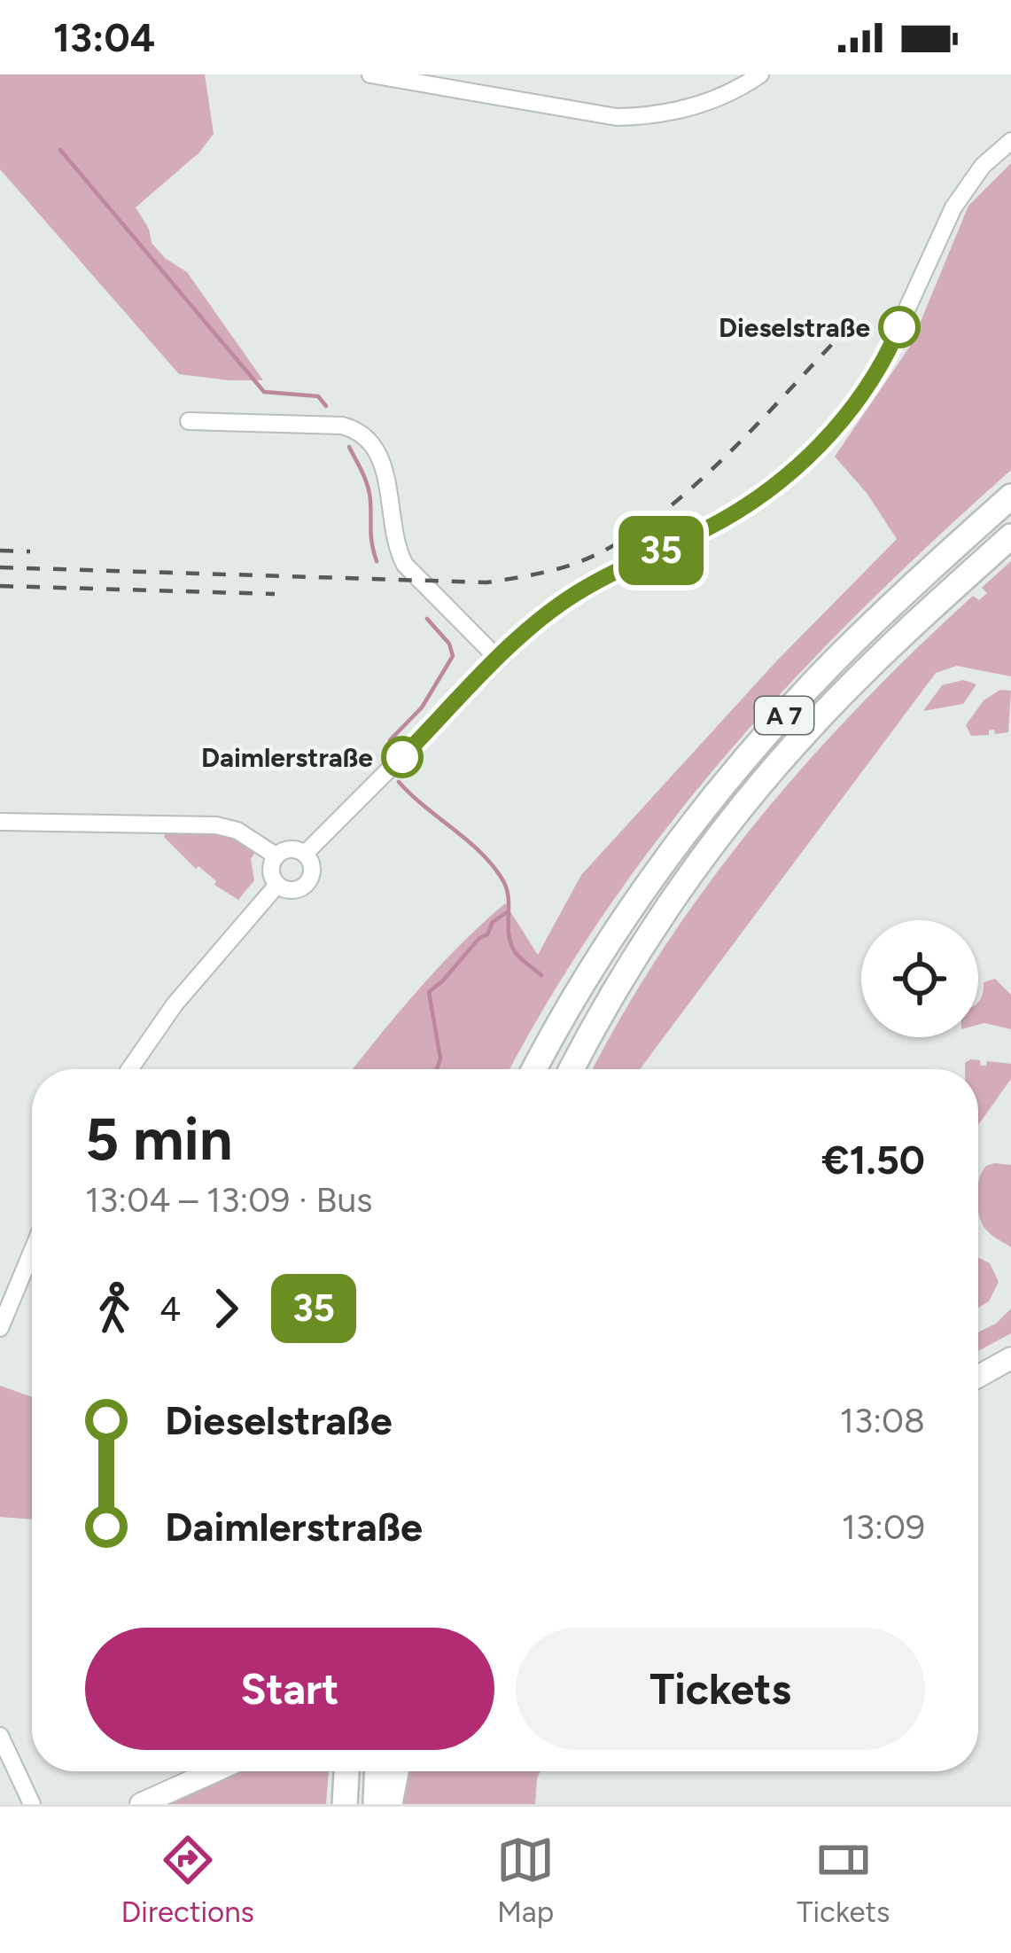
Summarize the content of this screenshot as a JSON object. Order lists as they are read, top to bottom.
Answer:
{
  "streets": {
    "highway": ["A 7"]
  },
  "places": ["Dieselstraße", "Daimlerstraße"],
  "lines": ["bus line 35"],
  "page": {
    "status": "13:04",
    "on_map": "35",
    "heading": ["5 min", "13:04 – 13:09 · Bus", "€1.50"],
    "legs": ["4", "35"],
    "list": [
      {
        "name": "Dieselstraße",
        "value": "13:08"
      },
      {
        "name": "Daimlerstraße",
        "value": "13:09"
      }
    ],
    "buttons": ["Start", "Tickets"],
    "tabs": ["Directions", "Map", "Tickets"]
  }
}
